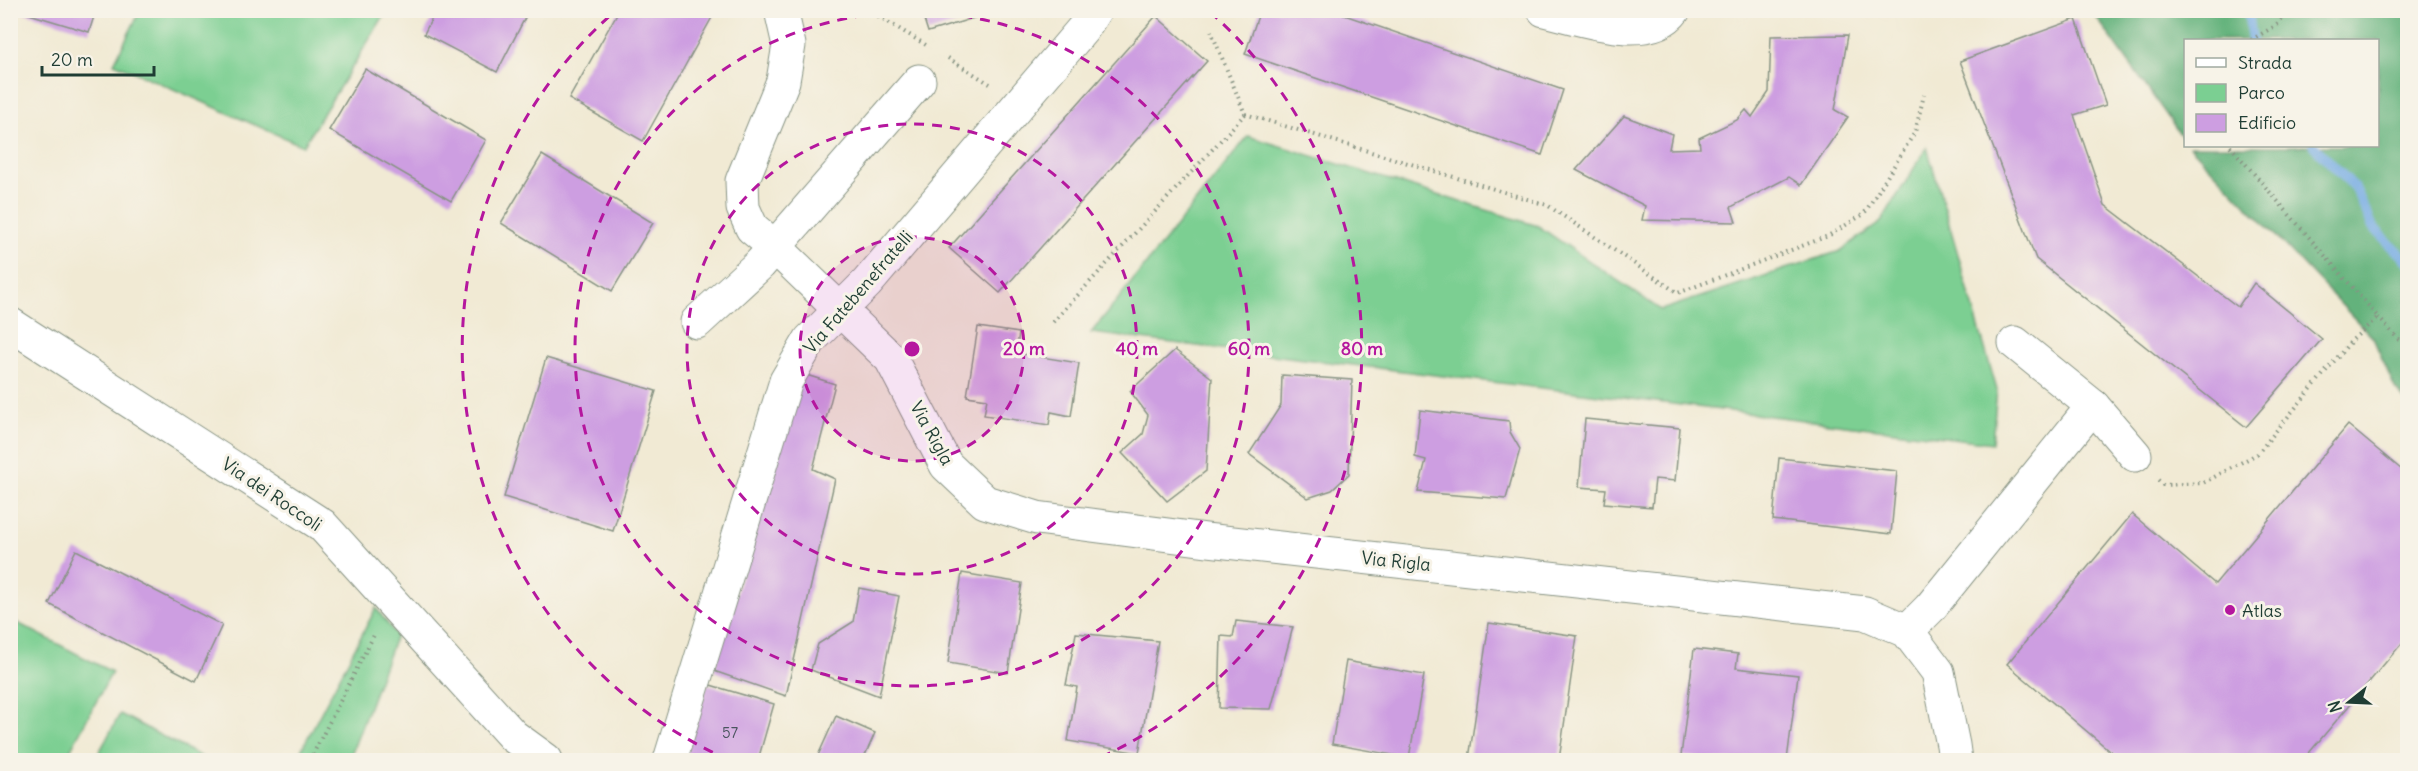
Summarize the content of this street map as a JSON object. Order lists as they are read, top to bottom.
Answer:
{
  "streets": {
    "street": ["Via Fatebenefratelli", "Via Rigla", "Via dei Roccoli"]
  },
  "crossings": [
    ["Via Fatebenefratelli", "Via Rigla"]
  ],
  "places": ["Atlas"],
  "house_numbers": ["57"],
  "legend": ["Strada", "Parco", "Edificio"],
  "scale_bar": "20 m",
  "north": "left",
  "rings": [
    "20 m",
    "40 m",
    "60 m",
    "80 m"
  ]
}
